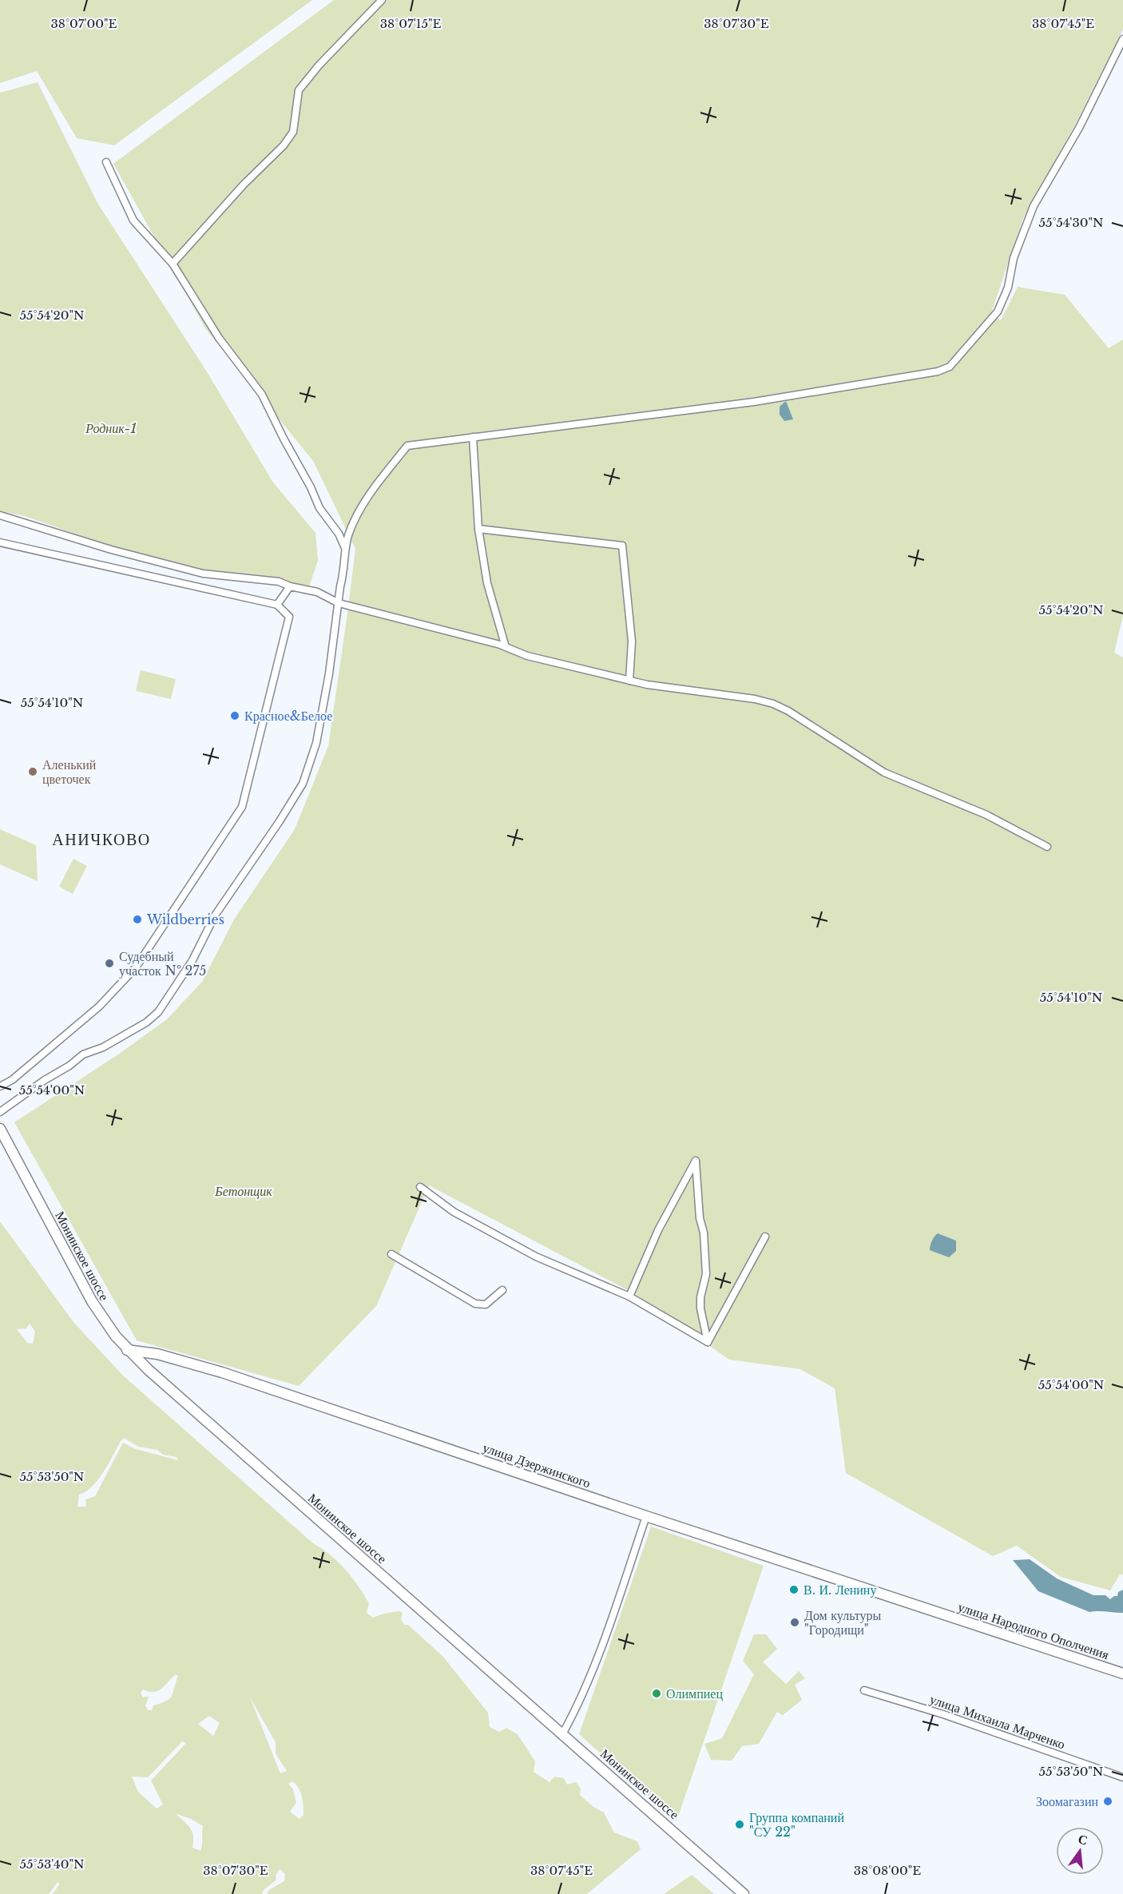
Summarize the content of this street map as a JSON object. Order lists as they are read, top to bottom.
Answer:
{
  "streets": {
    "street": [
      "Монинское шоссе",
      "улица Дзержинского",
      "улица Народного Ополчения",
      "улица Михаила Марченко"
    ]
  },
  "crossings": [
    ["Монинское шоссе", "улица Дзержинского"],
    ["улица Дзержинского", "улица Народного Ополчения"]
  ],
  "districts": ["АНИЧКОВО"],
  "parks": ["Родник-1", "Бетонщик"],
  "places": [
    "Красное&Белое",
    "Аленький цветочек",
    "Wildberries",
    "Судебный участок № 275",
    "В. И. Ленину",
    "Дом культуры \"Городищи\"",
    "Олимпиец",
    "Зоомагазин",
    "Группа компаний \"СУ 22\""
  ],
  "north": "top",
  "coordinates": [
    "38°07'00\"E",
    "38°07'15\"E",
    "38°07'30\"E",
    "38°07'45\"E",
    "55°54'30\"N",
    "55°54'20\"N",
    "55°54'10\"N",
    "55°54'00\"N",
    "55°53'50\"N",
    "55°53'40\"N",
    "38°08'00\"E"
  ]
}
